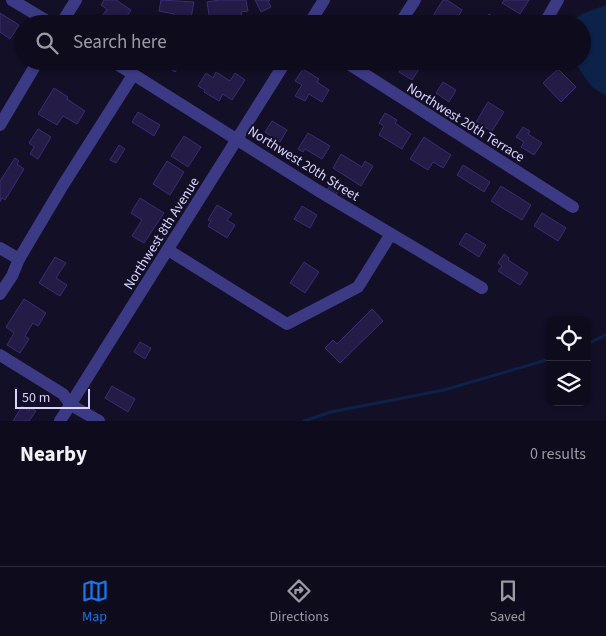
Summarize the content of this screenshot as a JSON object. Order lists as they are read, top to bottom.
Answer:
{
  "streets": {
    "street": ["Northwest 20th Terrace", "Northwest 20th Street", "Northwest 8th Avenue"]
  },
  "crossings": [
    ["Northwest 20th Street", "Northwest 8th Avenue"]
  ],
  "scale_bar": "50 m",
  "page": {
    "search": "Search here",
    "scale": "50 m",
    "heading": ["Nearby", "0 results"],
    "nav": ["Map", "Directions", "Saved"]
  }
}
